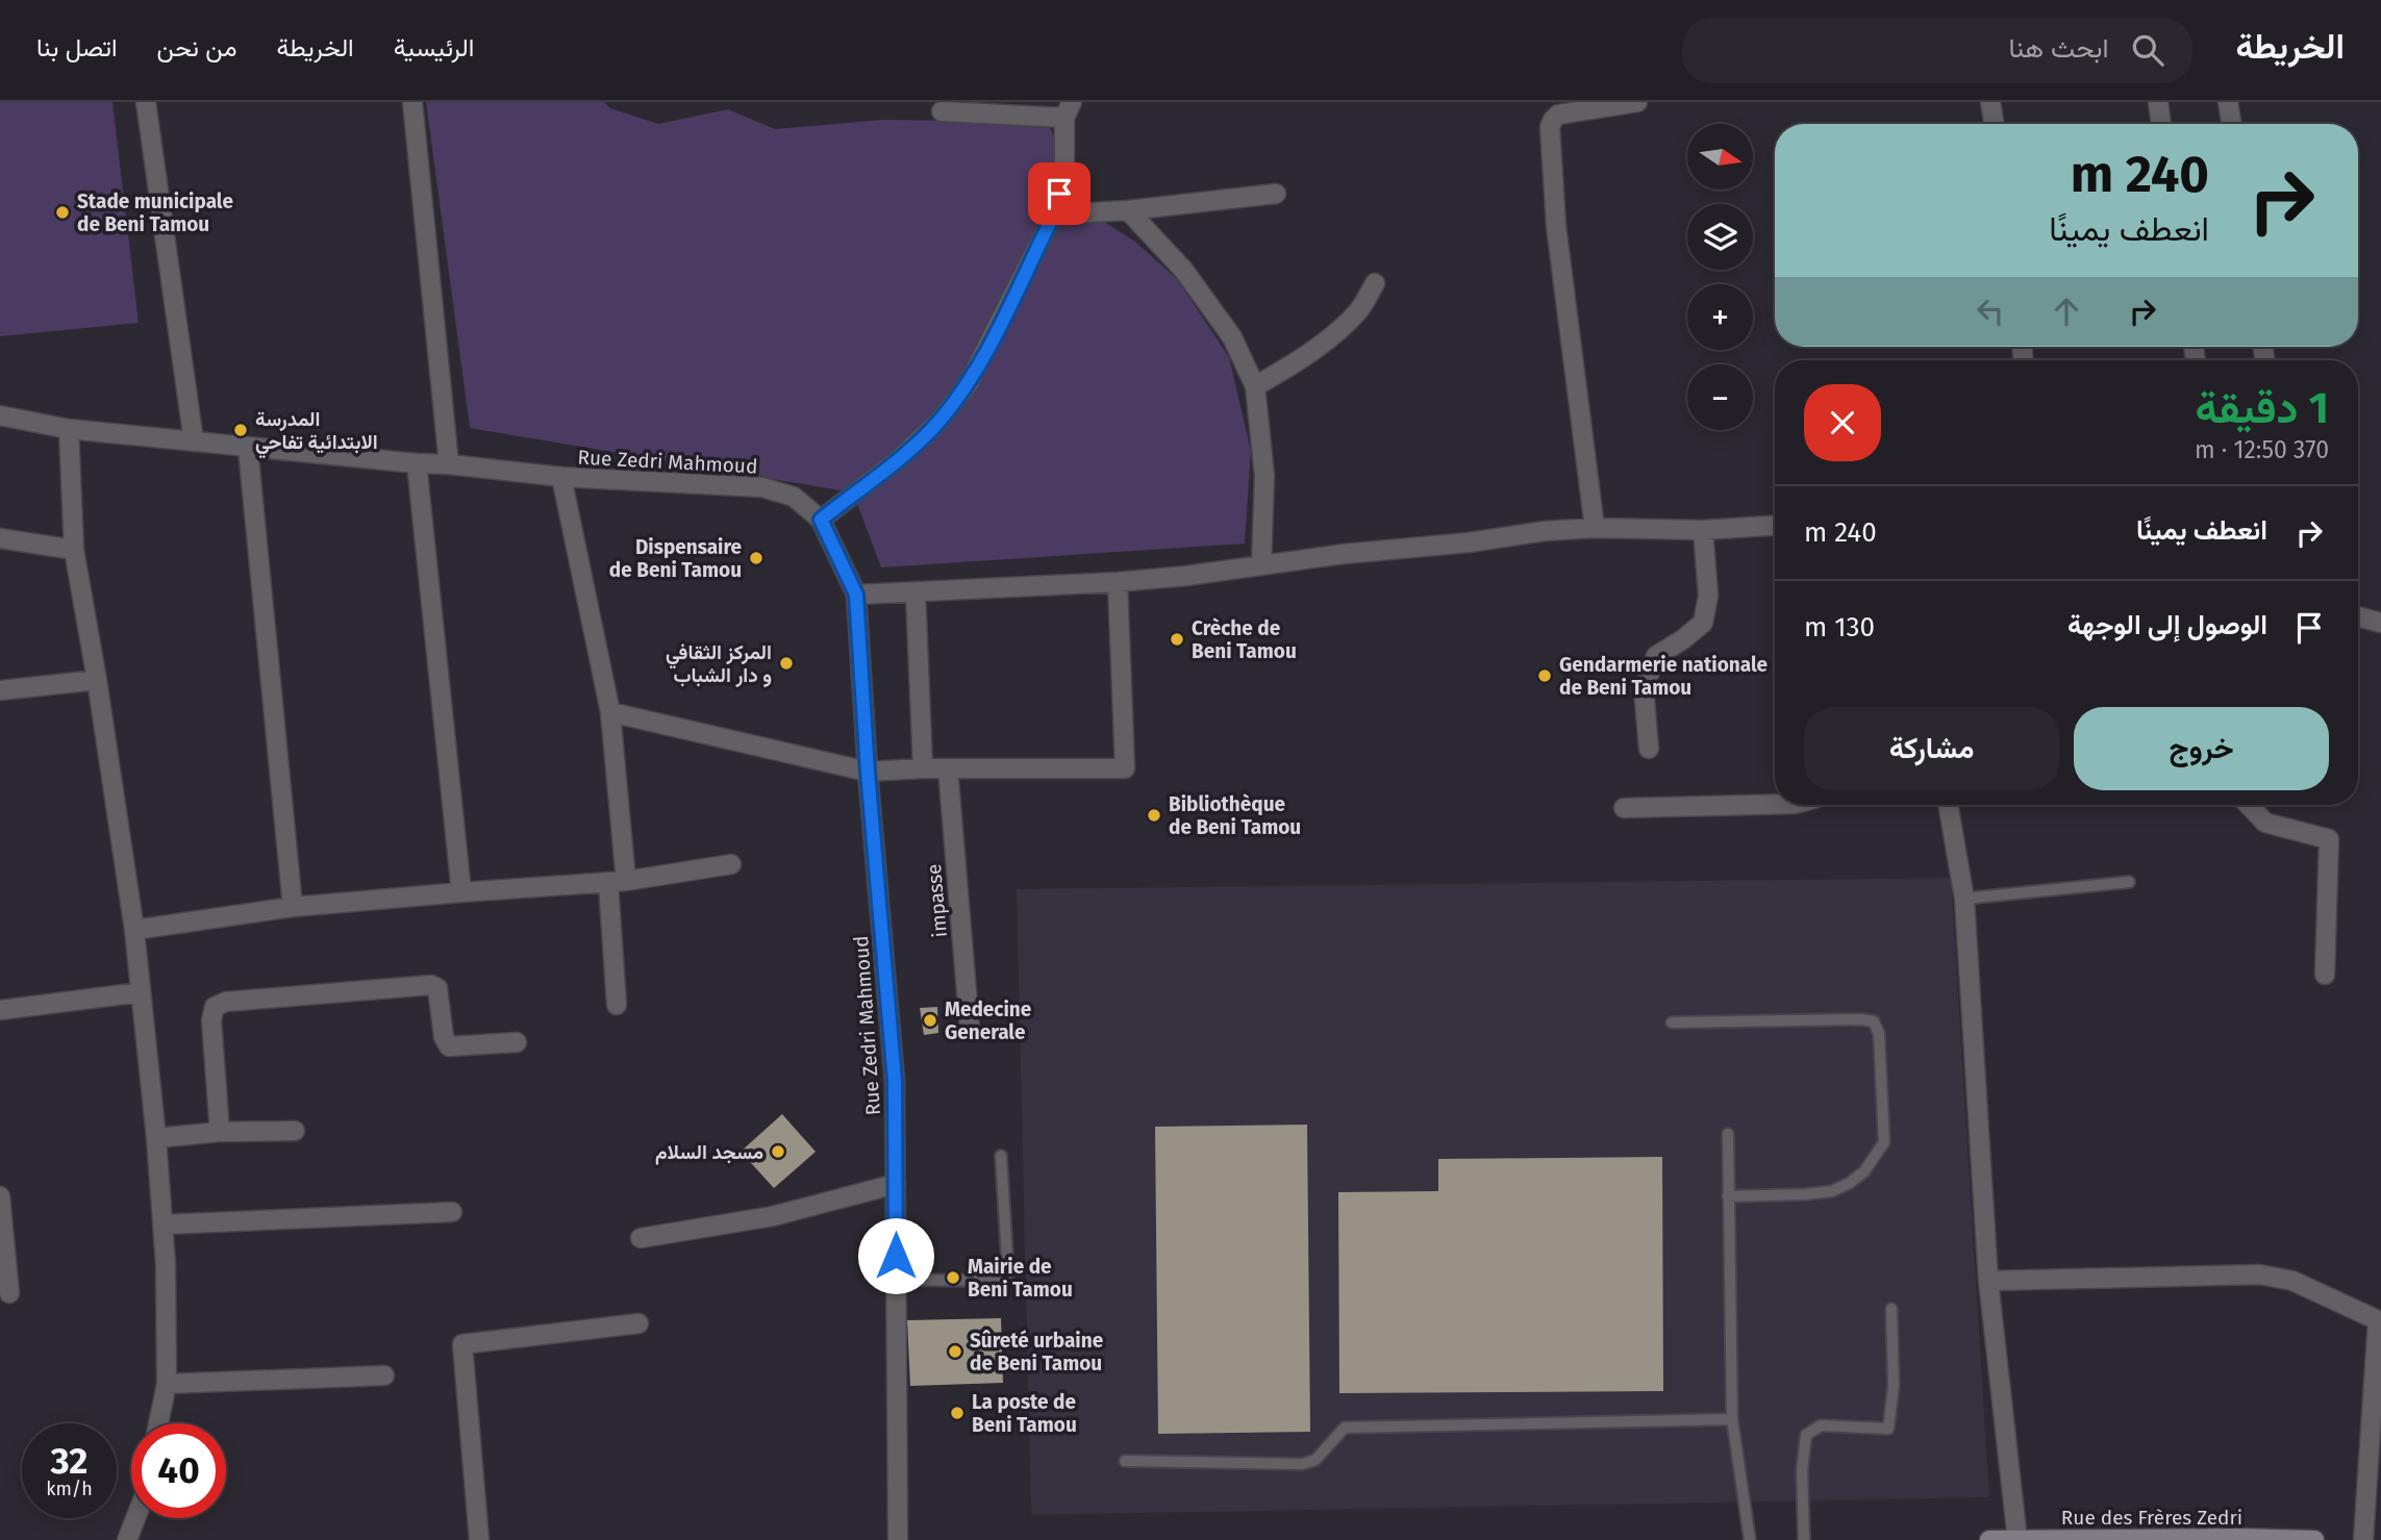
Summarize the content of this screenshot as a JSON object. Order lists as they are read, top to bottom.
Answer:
{
  "streets": {
    "main road": ["Rue des Frères Zedri"],
    "street": ["Rue Zedri Mahmoud", "impasse"]
  },
  "places": [
    "Stade municipale de Beni Tamou",
    "المدرسة الابتدائية تفاحي",
    "Dispensaire de Beni Tamou",
    "Crèche de Beni Tamou",
    "المركز الثقافي و دار الشباب",
    "Gendarmerie nationale de Beni Tamou",
    "Bibliothèque de Beni Tamou",
    "Medecine Generale",
    "مسجد السلام",
    "Mairie de Beni Tamou",
    "Sûreté urbaine de Beni Tamou",
    "La poste de Beni Tamou"
  ],
  "north": "right",
  "page": {
    "header": "الخريطة",
    "search": "ابحث هنا",
    "nav": [
      "الرئيسية",
      "الخريطة",
      "من نحن",
      "اتصل بنا"
    ],
    "map_buttons": ["+", "−"],
    "turn": ["240 m", "انعطف يمينًا"],
    "heading": ["1 دقيقة", "370 m · 12:50"],
    "list": [
      {
        "name": "انعطف يمينًا",
        "value": "240 m"
      },
      {
        "name": "الوصول إلى الوجهة",
        "value": "130 m"
      }
    ],
    "buttons": ["خروج", "مشاركة"],
    "speed": "32 km/h",
    "limit": "40"
  }
}
